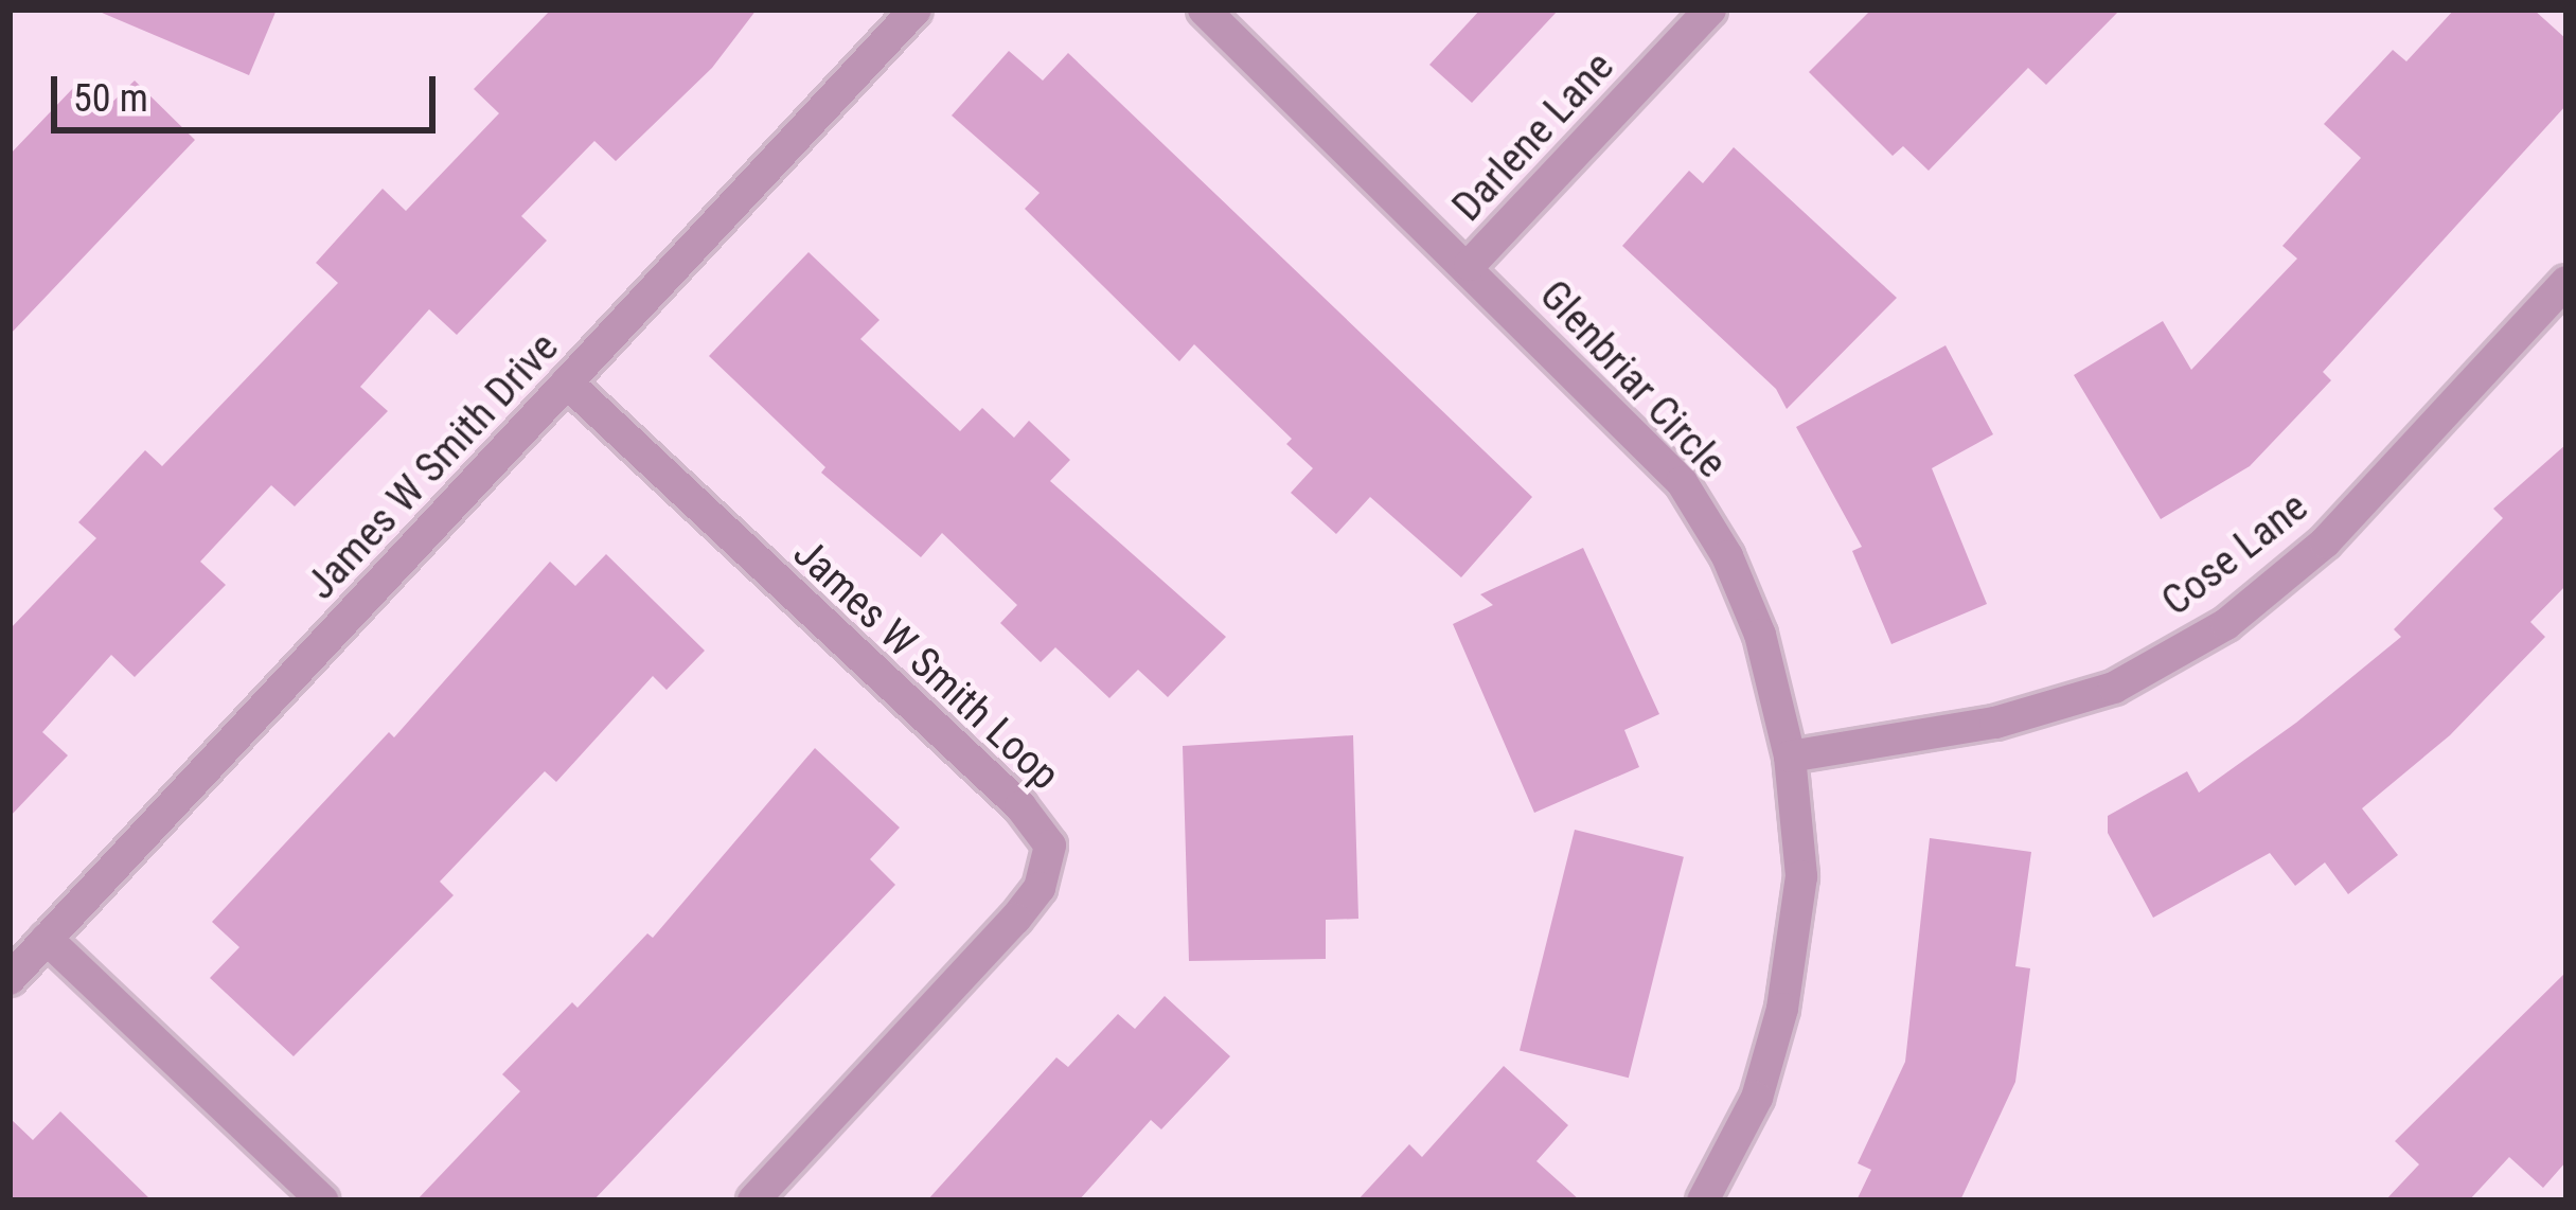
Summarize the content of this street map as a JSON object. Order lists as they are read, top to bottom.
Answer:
{
  "streets": {
    "street": [
      "Darlene Lane",
      "Glenbriar Circle",
      "James W Smith Drive",
      "Cose Lane",
      "James W Smith Loop"
    ]
  },
  "crossings": [
    ["Darlene Lane", "Glenbriar Circle"],
    ["Glenbriar Circle", "Cose Lane"],
    ["James W Smith Drive", "James W Smith Loop"]
  ],
  "scale_bar": "50 m"
}
